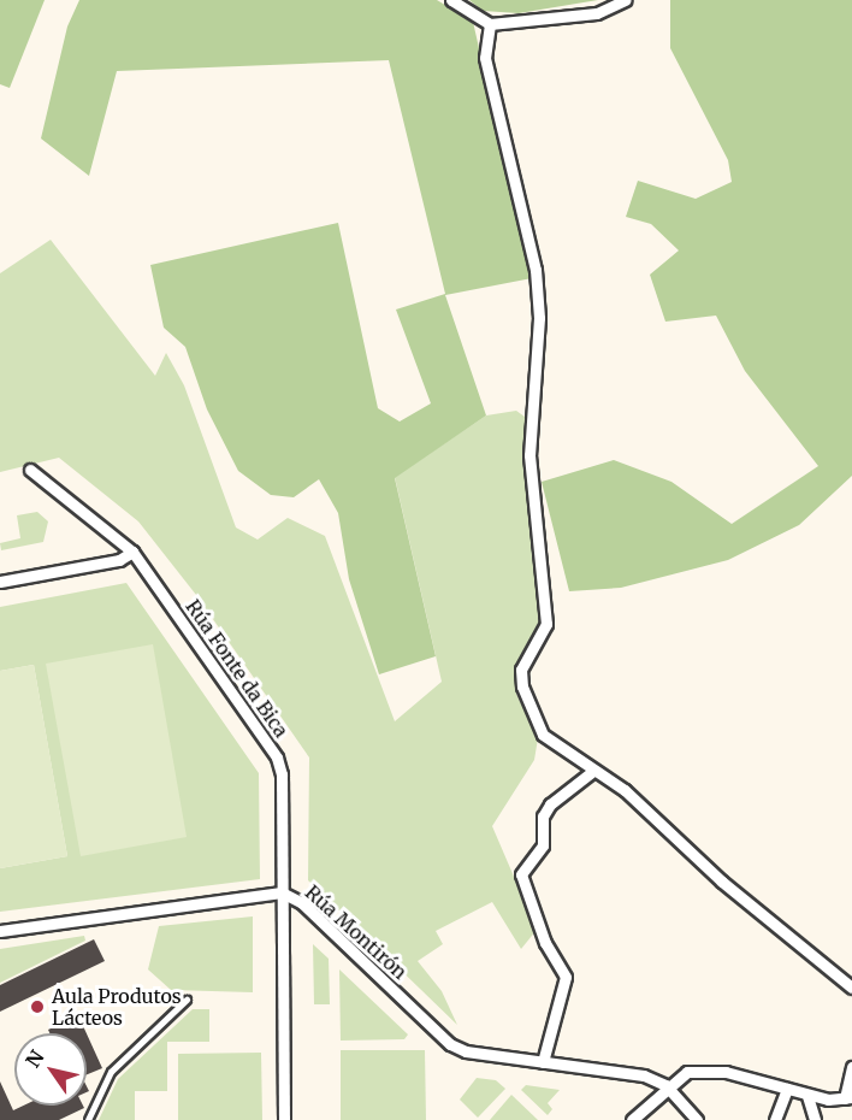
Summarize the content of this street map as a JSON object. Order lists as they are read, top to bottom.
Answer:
{
  "streets": {
    "street": ["Rúa Fonte da Bica", "Rúa Montirón"]
  },
  "crossings": [
    ["Rúa Fonte da Bica", "Rúa Montirón"]
  ],
  "places": ["Aula Produtos Lácteos"],
  "north": "top left"
}
